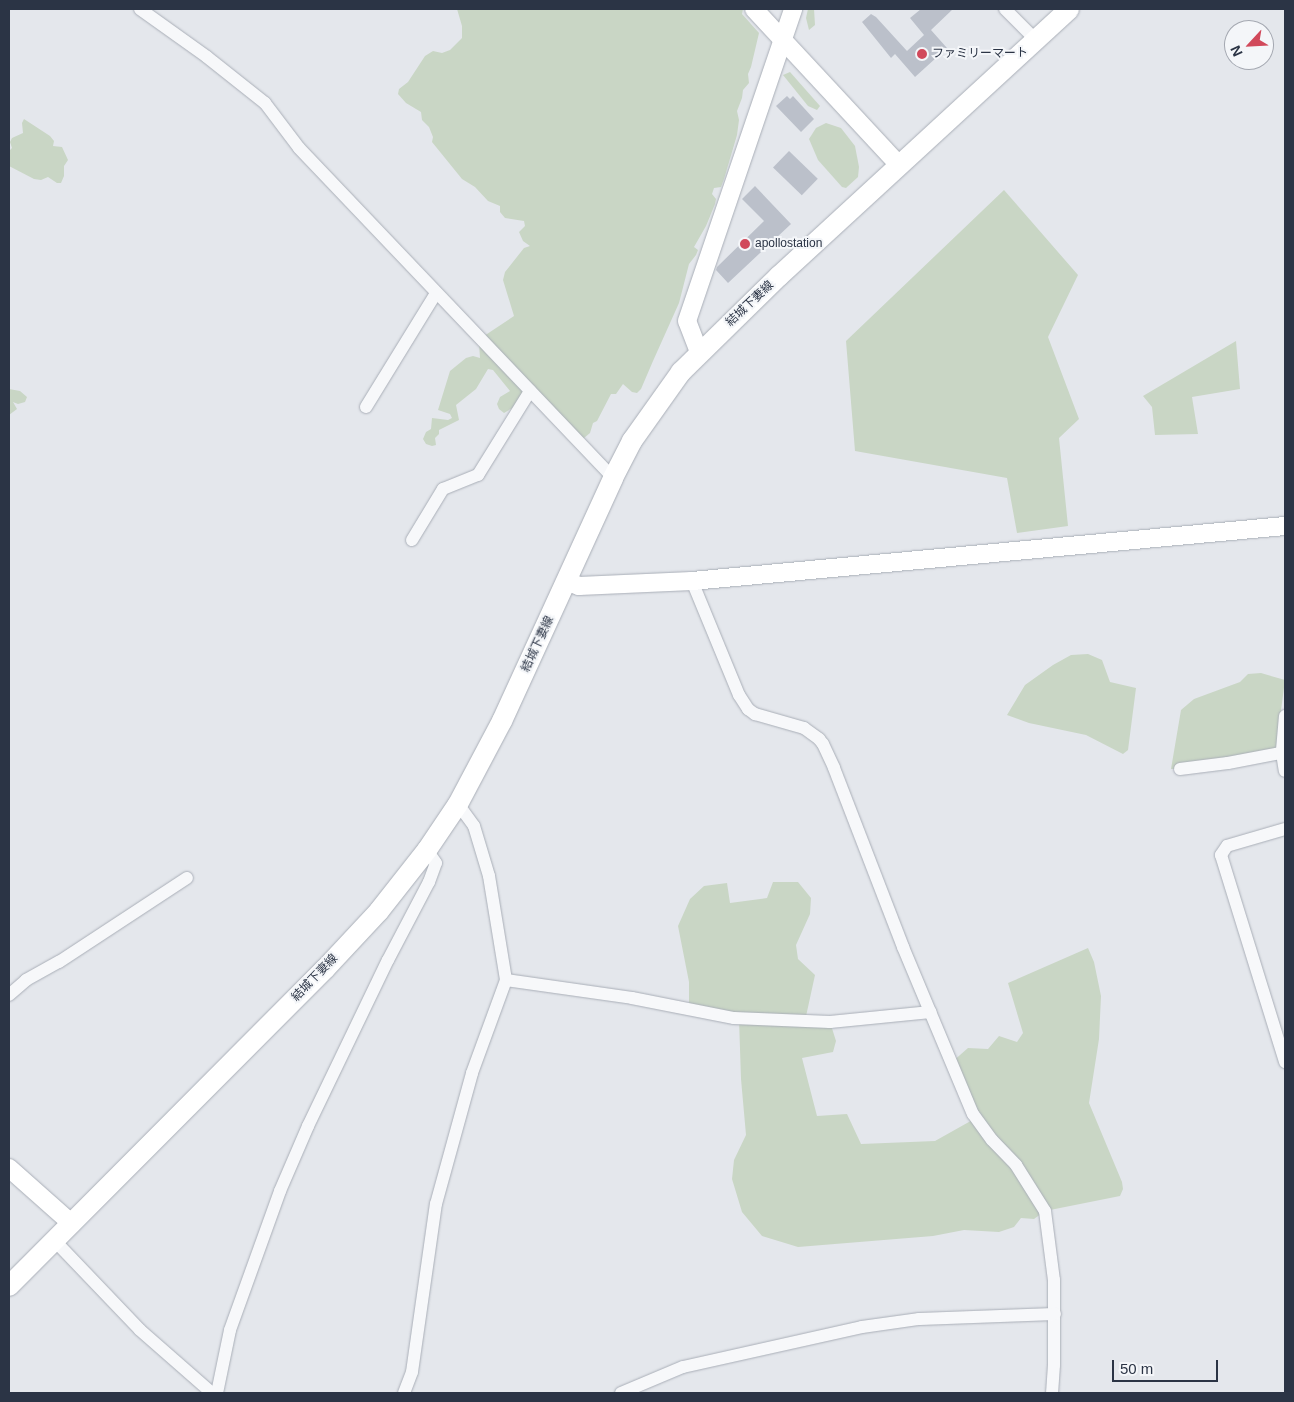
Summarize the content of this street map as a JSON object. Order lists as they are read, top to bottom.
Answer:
{
  "streets": {
    "main road": ["結城下妻線"]
  },
  "places": ["ファミリーマート", "apollostation"],
  "scale_bar": "50 m",
  "north": "bottom left"
}
